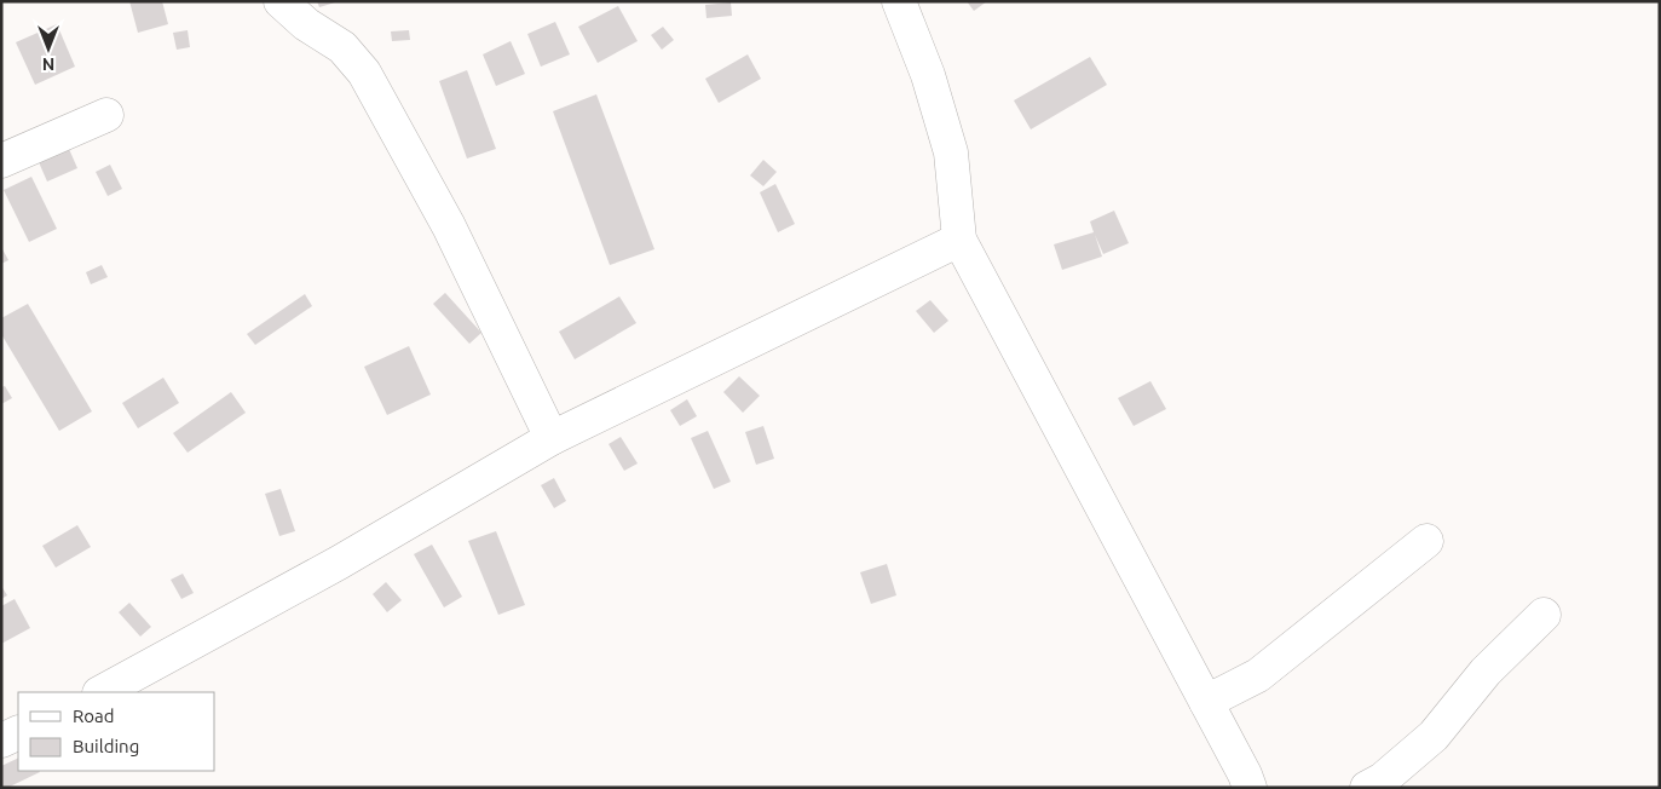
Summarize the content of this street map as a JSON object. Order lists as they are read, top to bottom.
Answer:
{
  "legend": ["Road", "Building"],
  "north": "bottom"
}
